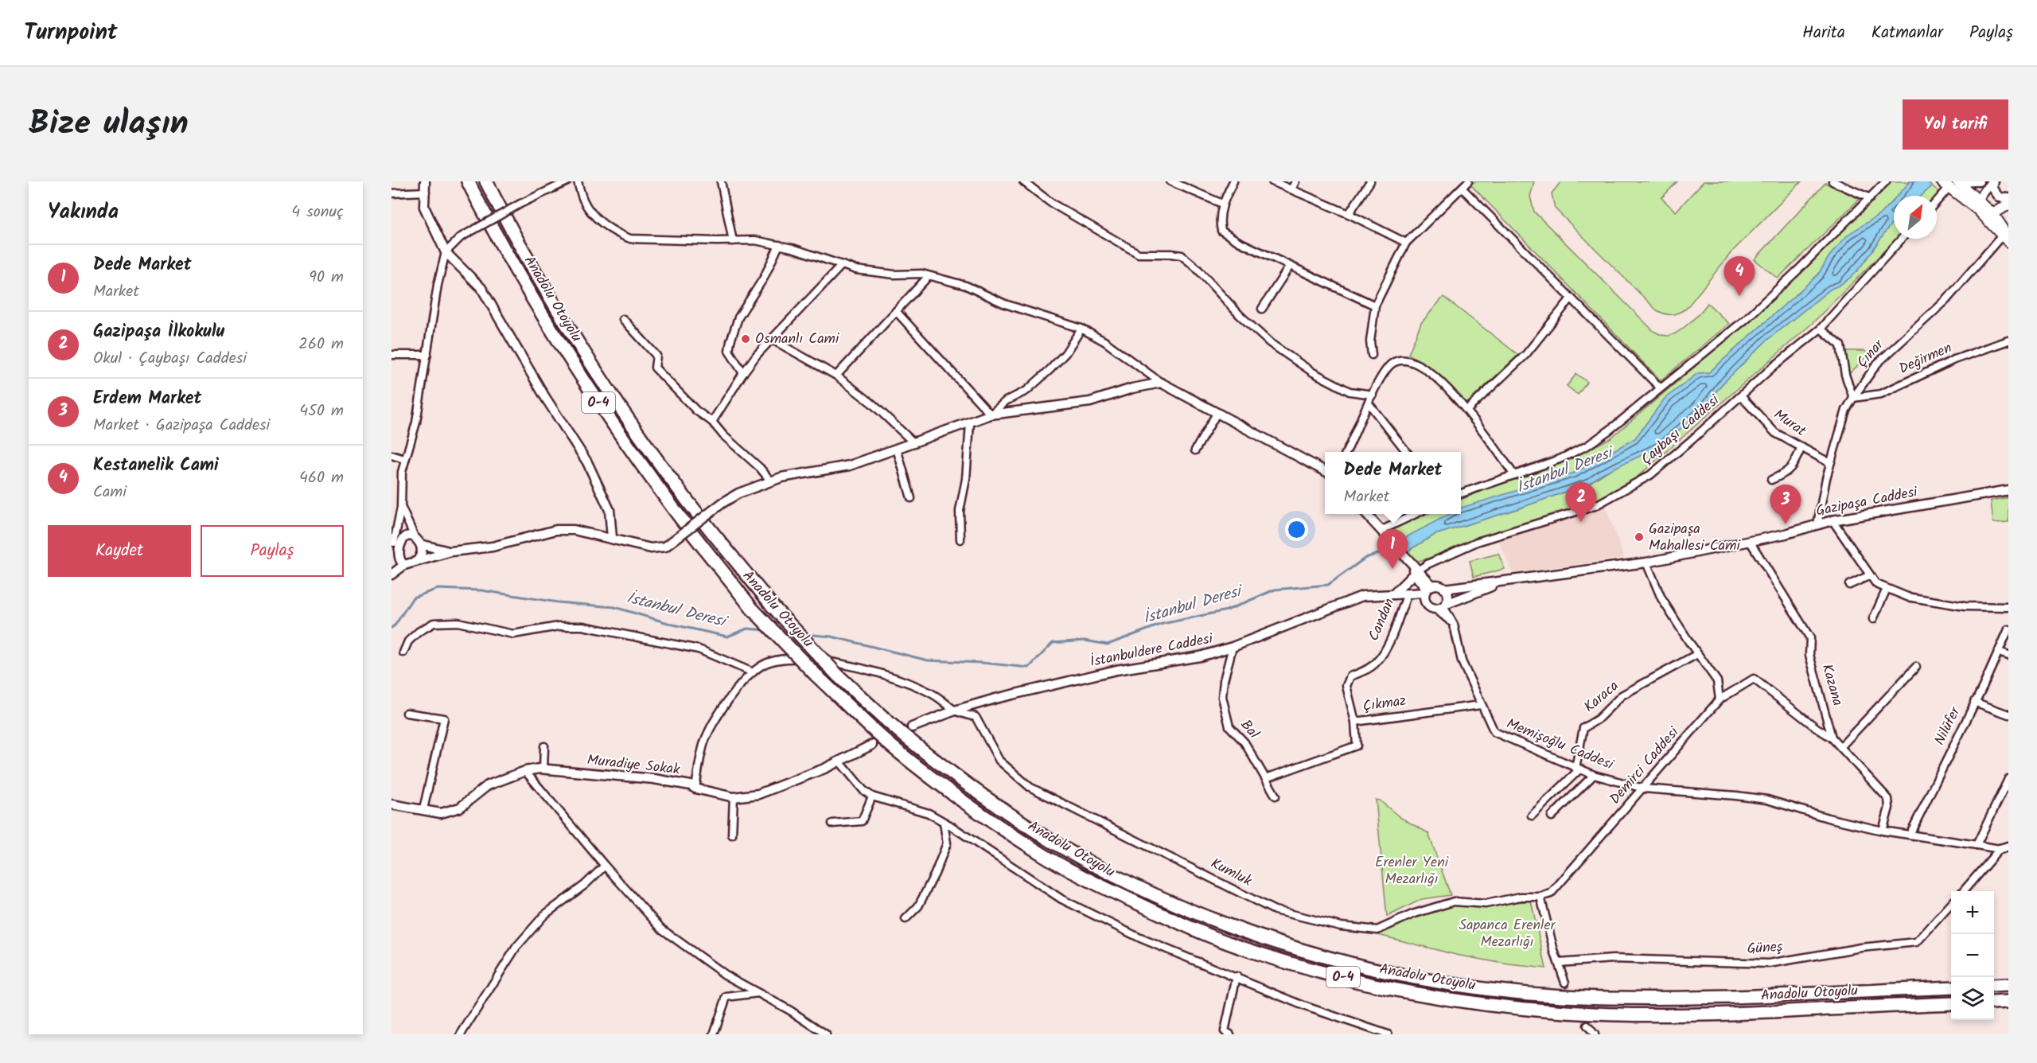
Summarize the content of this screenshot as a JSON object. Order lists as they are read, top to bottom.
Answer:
{
  "streets": {
    "highway": ["Anadolu Otoyolu", "O-4"],
    "street": [
      "Çınar",
      "Değirmen",
      "Murat",
      "Çaybaşı Caddesi",
      "Gazipaşa Caddesi",
      "Candan",
      "İstanbuldere Caddesi",
      "Kazana",
      "Karaca",
      "Çıkmaz",
      "Nilüfer",
      "Bal",
      "Memişoğlu Caddesi",
      "Muradiye Sokak",
      "Demirci Caddesi",
      "Kumluk",
      "Güneş"
    ]
  },
  "crossings": [
    ["Çınar", "Değirmen"],
    ["Çınar", "Murat"],
    ["Çınar", "Gazipaşa Caddesi"],
    ["Murat", "Çaybaşı Caddesi"],
    ["Gazipaşa Caddesi", "İstanbuldere Caddesi"],
    ["Gazipaşa Caddesi", "Kazana"],
    ["Gazipaşa Caddesi", "Memişoğlu Caddesi"],
    ["Candan", "İstanbuldere Caddesi"],
    ["Candan", "Çıkmaz"],
    ["İstanbuldere Caddesi", "Bal"],
    ["İstanbuldere Caddesi", "Memişoğlu Caddesi"],
    ["İstanbuldere Caddesi", "Kumluk"],
    ["Kazana", "Memişoğlu Caddesi"],
    ["Kazana", "Demirci Caddesi"],
    ["Karaca", "Memişoğlu Caddesi"],
    ["Çıkmaz", "Bal"],
    ["Çıkmaz", "Memişoğlu Caddesi"],
    ["Nilüfer", "Memişoğlu Caddesi"],
    ["Memişoğlu Caddesi", "Demirci Caddesi"],
    ["Muradiye Sokak", "Kumluk"],
    ["Demirci Caddesi", "Kumluk"]
  ],
  "water": ["İstanbul Deresi"],
  "parks": ["Erenler Yeni Mezarlığı", "Sapanca Erenler Mezarlığı"],
  "places": ["Osmanlı Cami", "Gazipaşa Mahallesi Cami"],
  "north": "top right",
  "page": {
    "header": "Turnpoint",
    "nav": ["Harita", "Katmanlar", "Paylaş"],
    "title": "Bize ulaşın",
    "buttons": [
      "Yol tarifi",
      ["Kaydet", "Paylaş"]
    ],
    "heading": ["Yakında", "4 sonuç"],
    "list": [
      {
        "mark": "1",
        "name": "Dede Market",
        "note": "Market",
        "value": "90 m"
      },
      {
        "mark": "2",
        "name": "Gazipaşa İlkokulu",
        "note": "Okul · Çaybaşı Caddesi",
        "value": "260 m"
      },
      {
        "mark": "3",
        "name": "Erdem Market",
        "note": "Market · Gazipaşa Caddesi",
        "value": "450 m"
      },
      {
        "mark": "4",
        "name": "Kestanelik Cami",
        "note": "Cami",
        "value": "460 m"
      }
    ],
    "pins": [
      "4",
      "2",
      "3",
      "1"
    ],
    "popup": ["Dede Market", "Market"],
    "map_buttons": ["+", "−"]
  }
}
